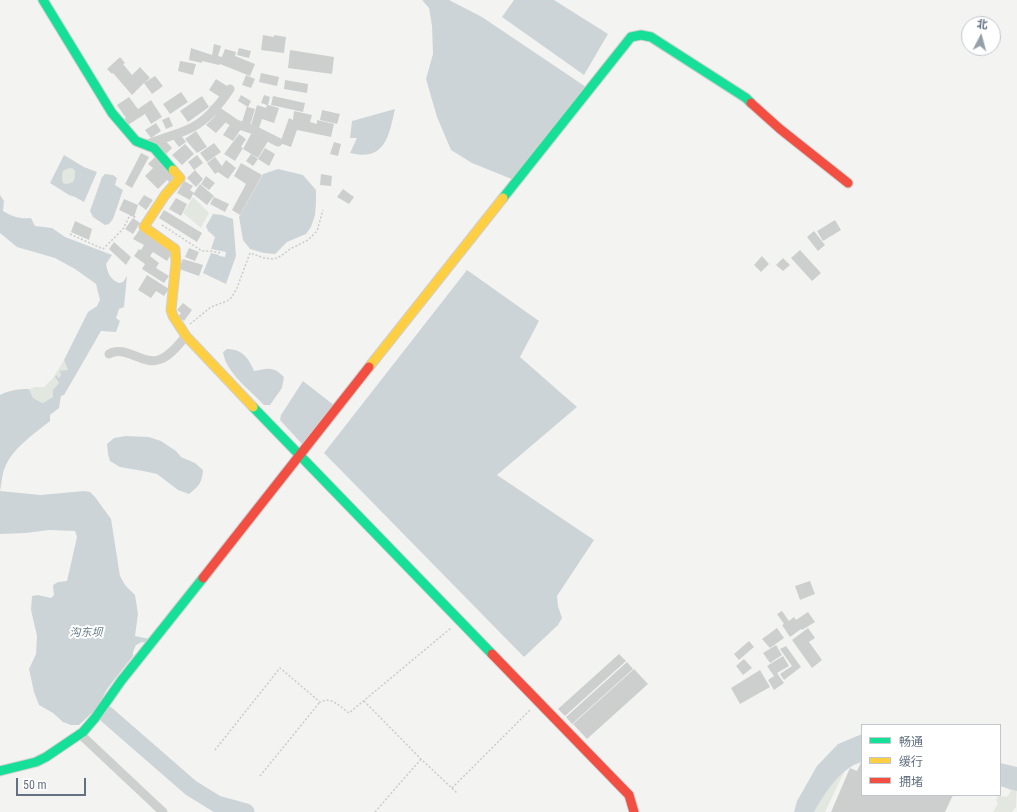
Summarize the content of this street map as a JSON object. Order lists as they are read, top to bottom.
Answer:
{
  "water": ["沟东坝"],
  "legend": ["畅通", "缓行", "拥堵"],
  "scale_bar": "50 m",
  "north": "top"
}
